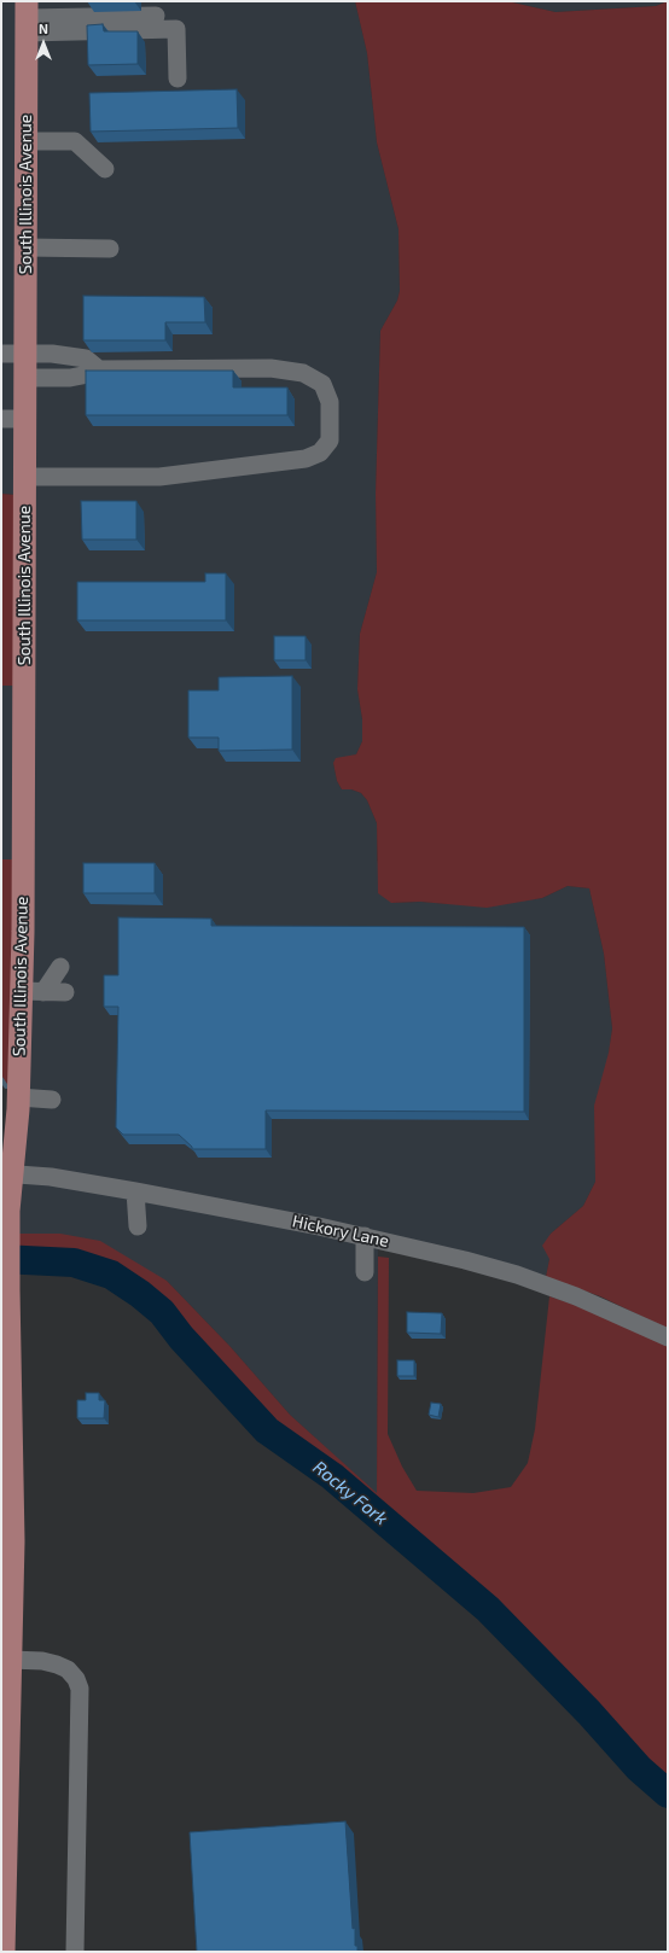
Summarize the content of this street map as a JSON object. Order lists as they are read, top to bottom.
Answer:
{
  "streets": {
    "main road": ["South Illinois Avenue"],
    "street": ["Hickory Lane"]
  },
  "crossings": [
    ["South Illinois Avenue", "Hickory Lane"]
  ],
  "water": ["Rocky Fork"],
  "north": "top"
}
